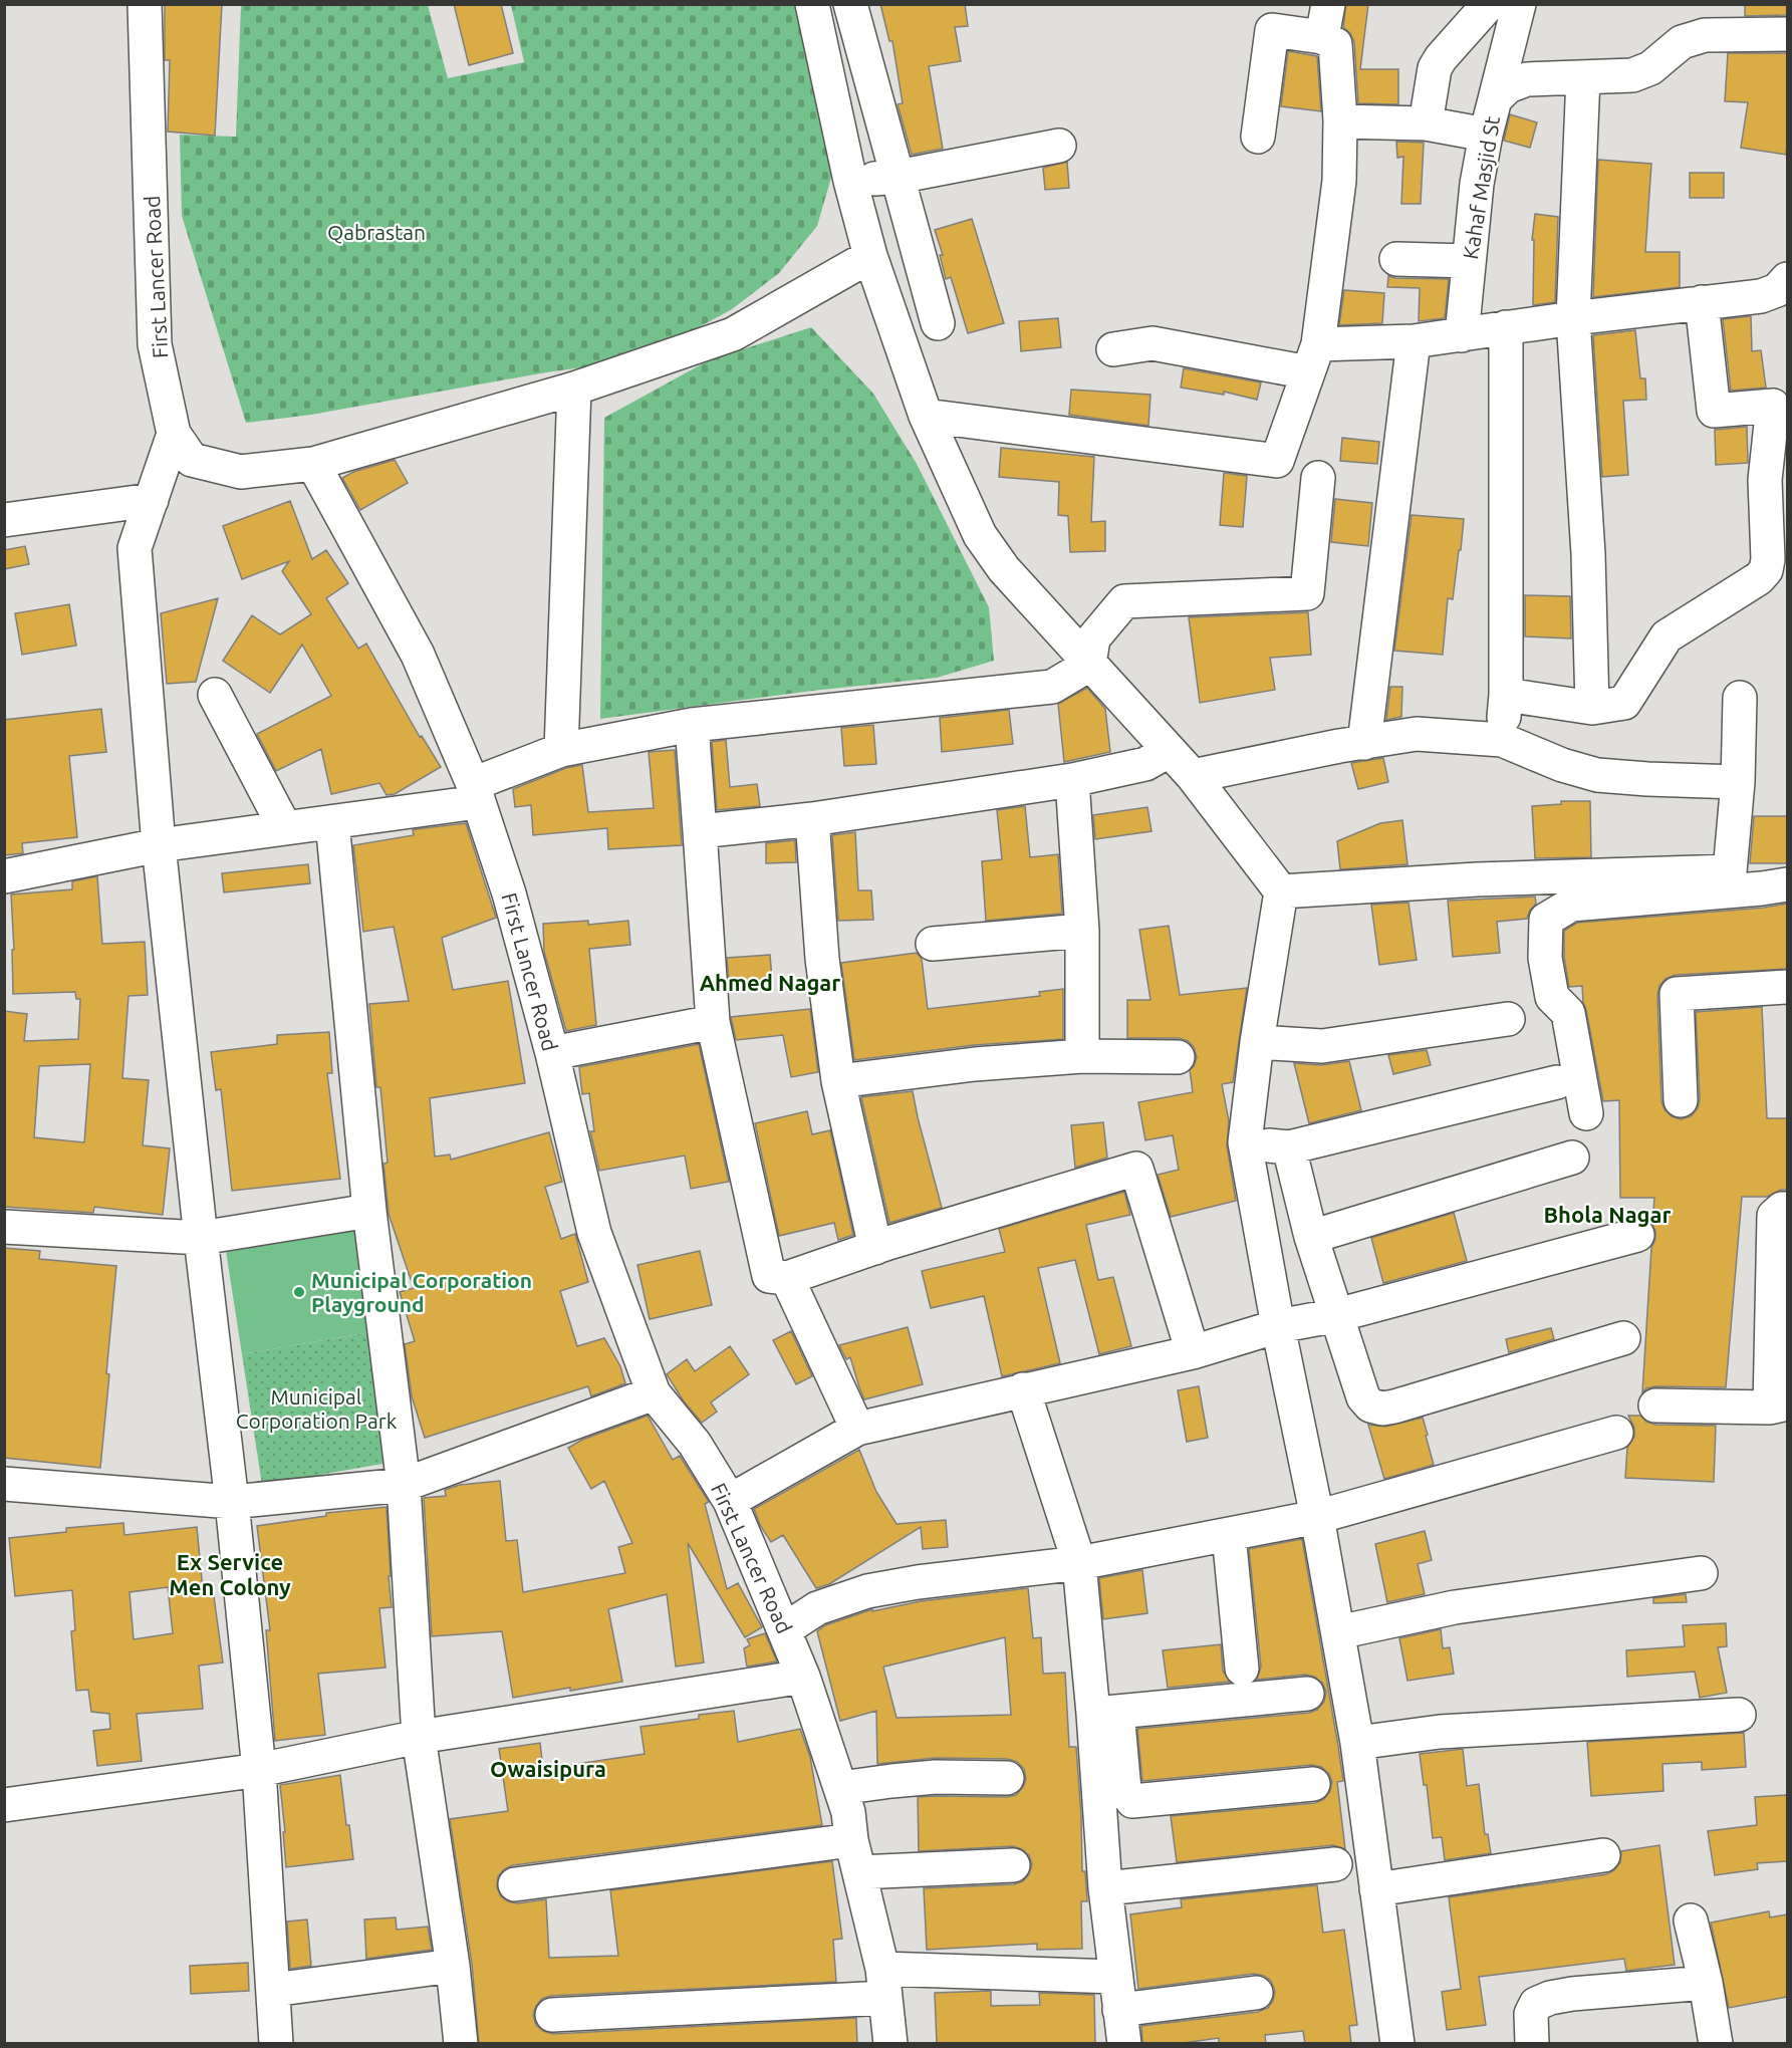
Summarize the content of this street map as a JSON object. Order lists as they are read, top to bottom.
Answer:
{
  "streets": {
    "street": ["Kahaf Masjid St", "First Lancer Road"]
  },
  "districts": [
    "Ahmed Nagar",
    "Bhola Nagar",
    "Ex Service Men Colony",
    "Owaisipura"
  ],
  "parks": ["Qabrastan", "Municipal Corporation Park"],
  "places": ["Municipal Corporation Playground"]
}
